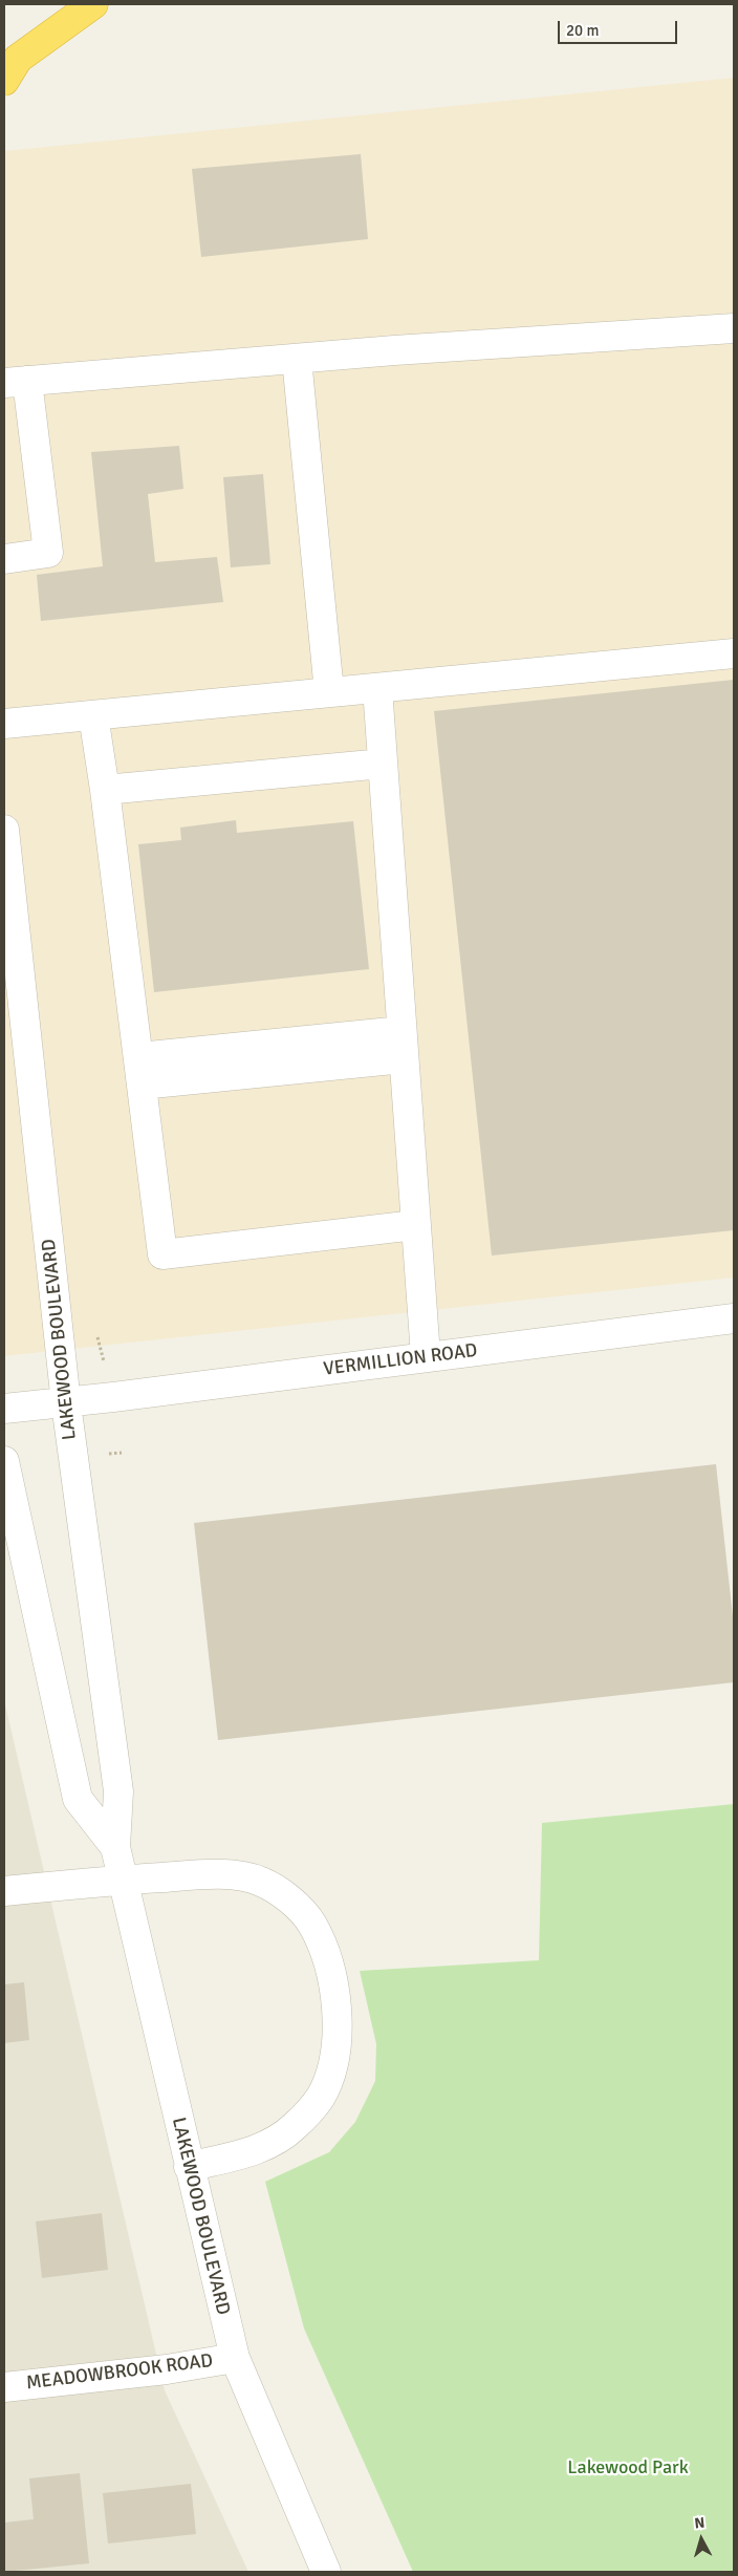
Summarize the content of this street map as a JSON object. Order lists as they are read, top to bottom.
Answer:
{
  "streets": {
    "street": ["LAKEWOOD BOULEVARD", "VERMILLION ROAD", "MEADOWBROOK ROAD"]
  },
  "crossings": [
    ["LAKEWOOD BOULEVARD", "VERMILLION ROAD"],
    ["LAKEWOOD BOULEVARD", "MEADOWBROOK ROAD"]
  ],
  "parks": ["Lakewood Park"],
  "scale_bar": "20 m",
  "north": "top"
}
